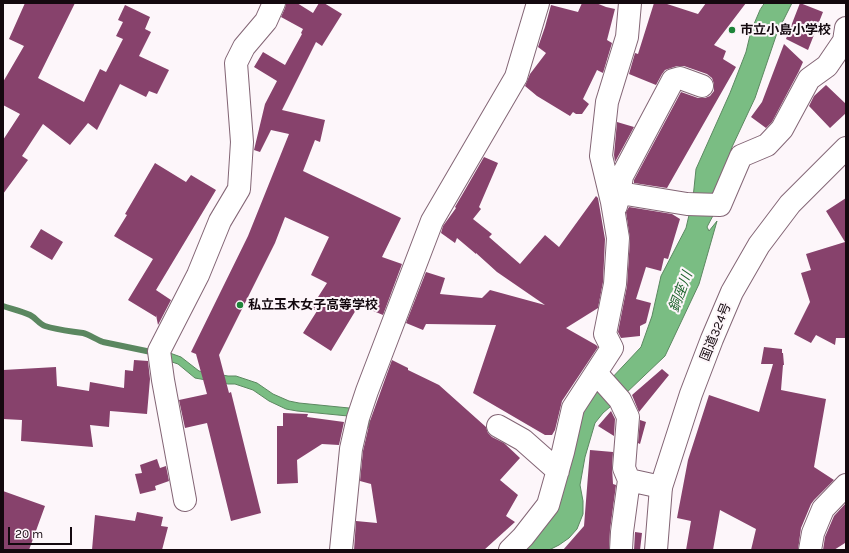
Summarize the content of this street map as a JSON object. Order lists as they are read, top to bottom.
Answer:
{
  "streets": {
    "main road": ["国道324号"]
  },
  "water": ["銅座川"],
  "places": ["市立小島小学校", "私立玉木女子高等学校"],
  "scale_bar": "20 m"
}
